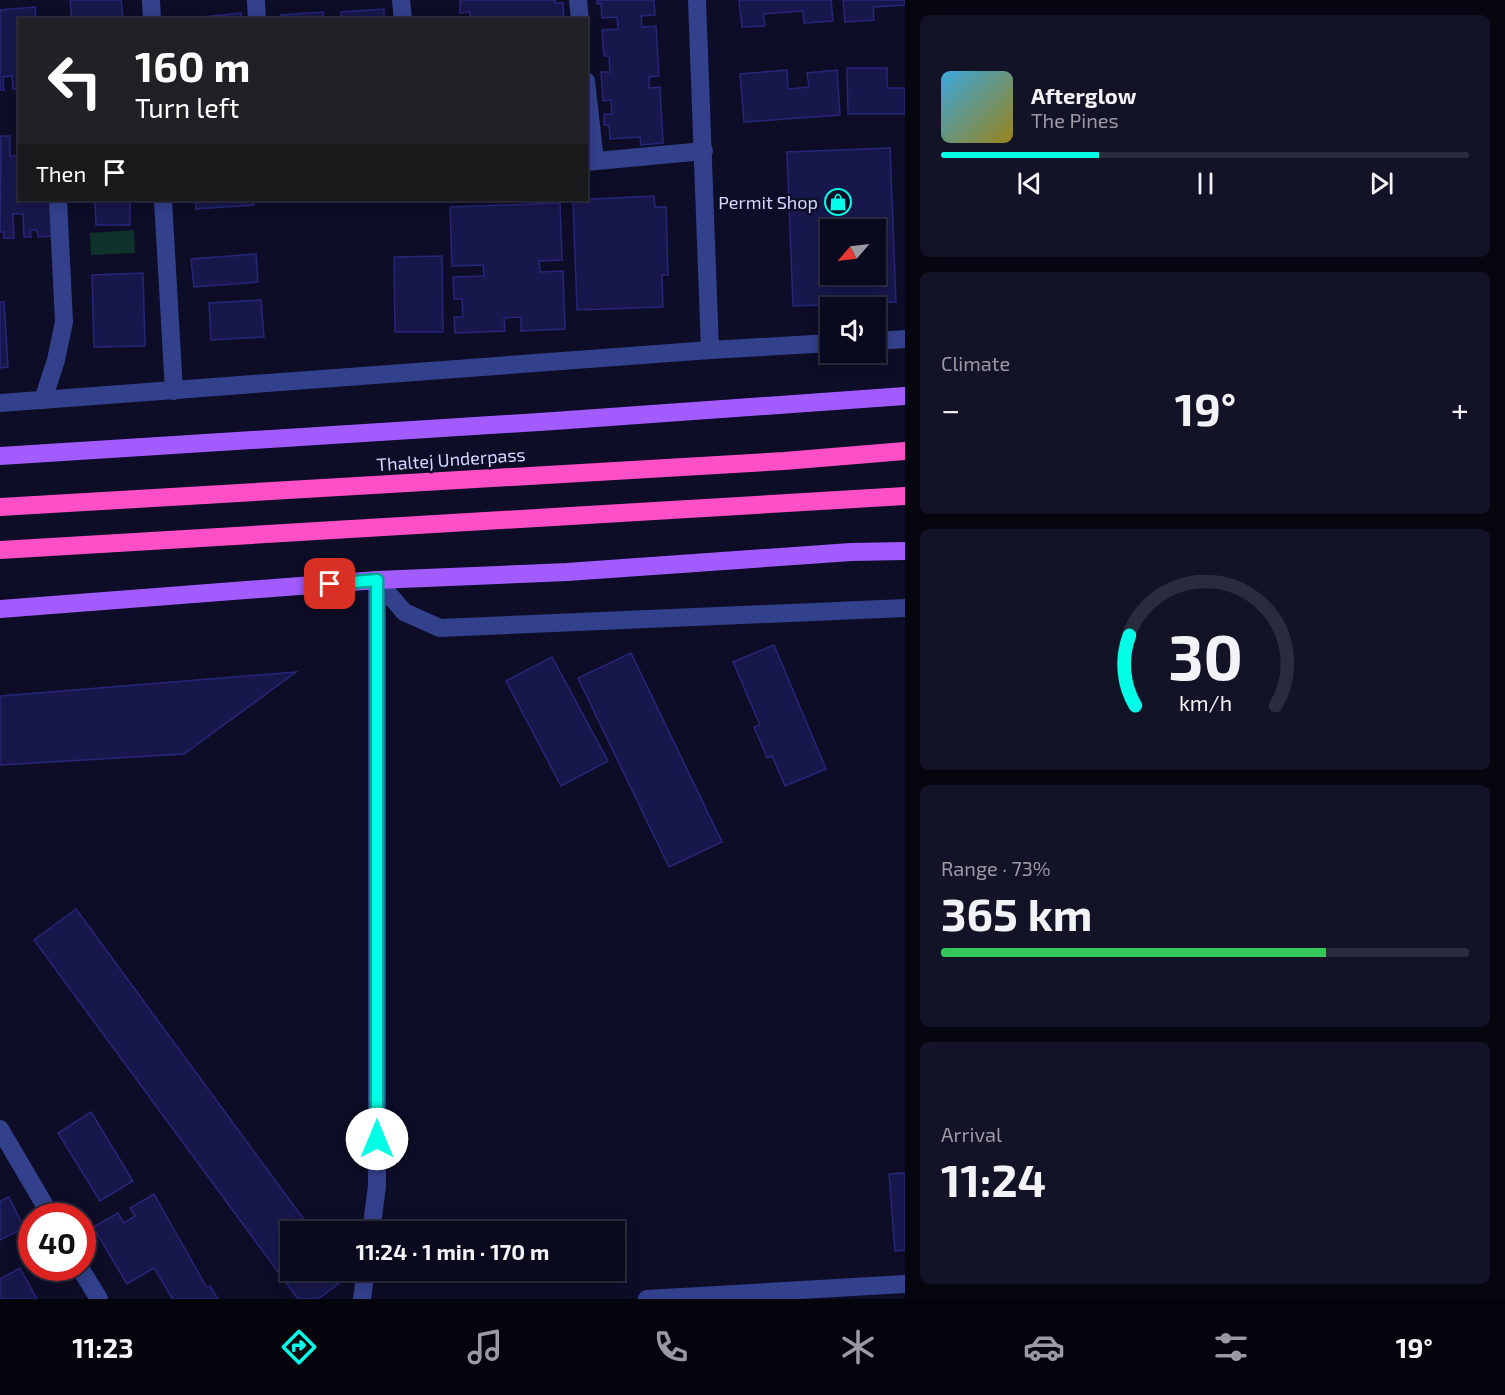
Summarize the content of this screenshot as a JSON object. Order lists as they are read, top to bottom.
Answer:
{
  "streets": {
    "highway": ["Thaltej Underpass"]
  },
  "places": {
    "shop": ["Permit Shop"]
  },
  "north": "bottom left",
  "page": {
    "turn": ["160 m", "Turn left"],
    "song": ["Afterglow", "The Pines"],
    "then": "Then",
    "tile": [
      "Climate",
      ["Range · 73%", "365 km"],
      ["Arrival", "11:24"]
    ],
    "heat": ["−", "19°", "+"],
    "limit": "40",
    "trip": "11:24 · 1 min · 170 m",
    "tabs": ["11:23", "19°"],
    "gauge": ["30", "km/h"]
  }
}
